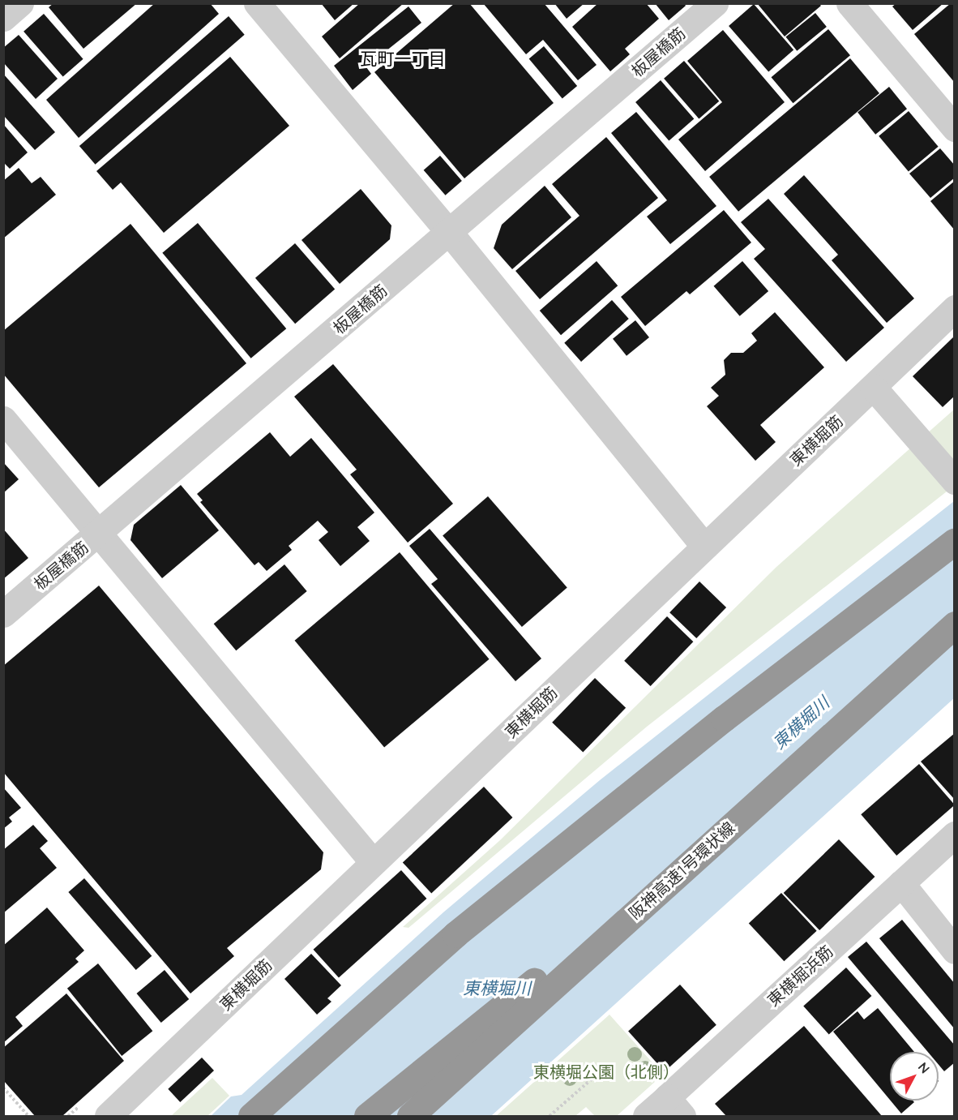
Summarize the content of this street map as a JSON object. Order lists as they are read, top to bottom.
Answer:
{
  "streets": {
    "highway": ["阪神高速1号環状線"],
    "street": ["板屋橋筋", "東横堀筋", "東横堀浜筋"]
  },
  "districts": ["瓦町一丁目"],
  "water": ["東横堀川"],
  "parks": ["東横堀公園（北側）"],
  "north": "top right"
}
